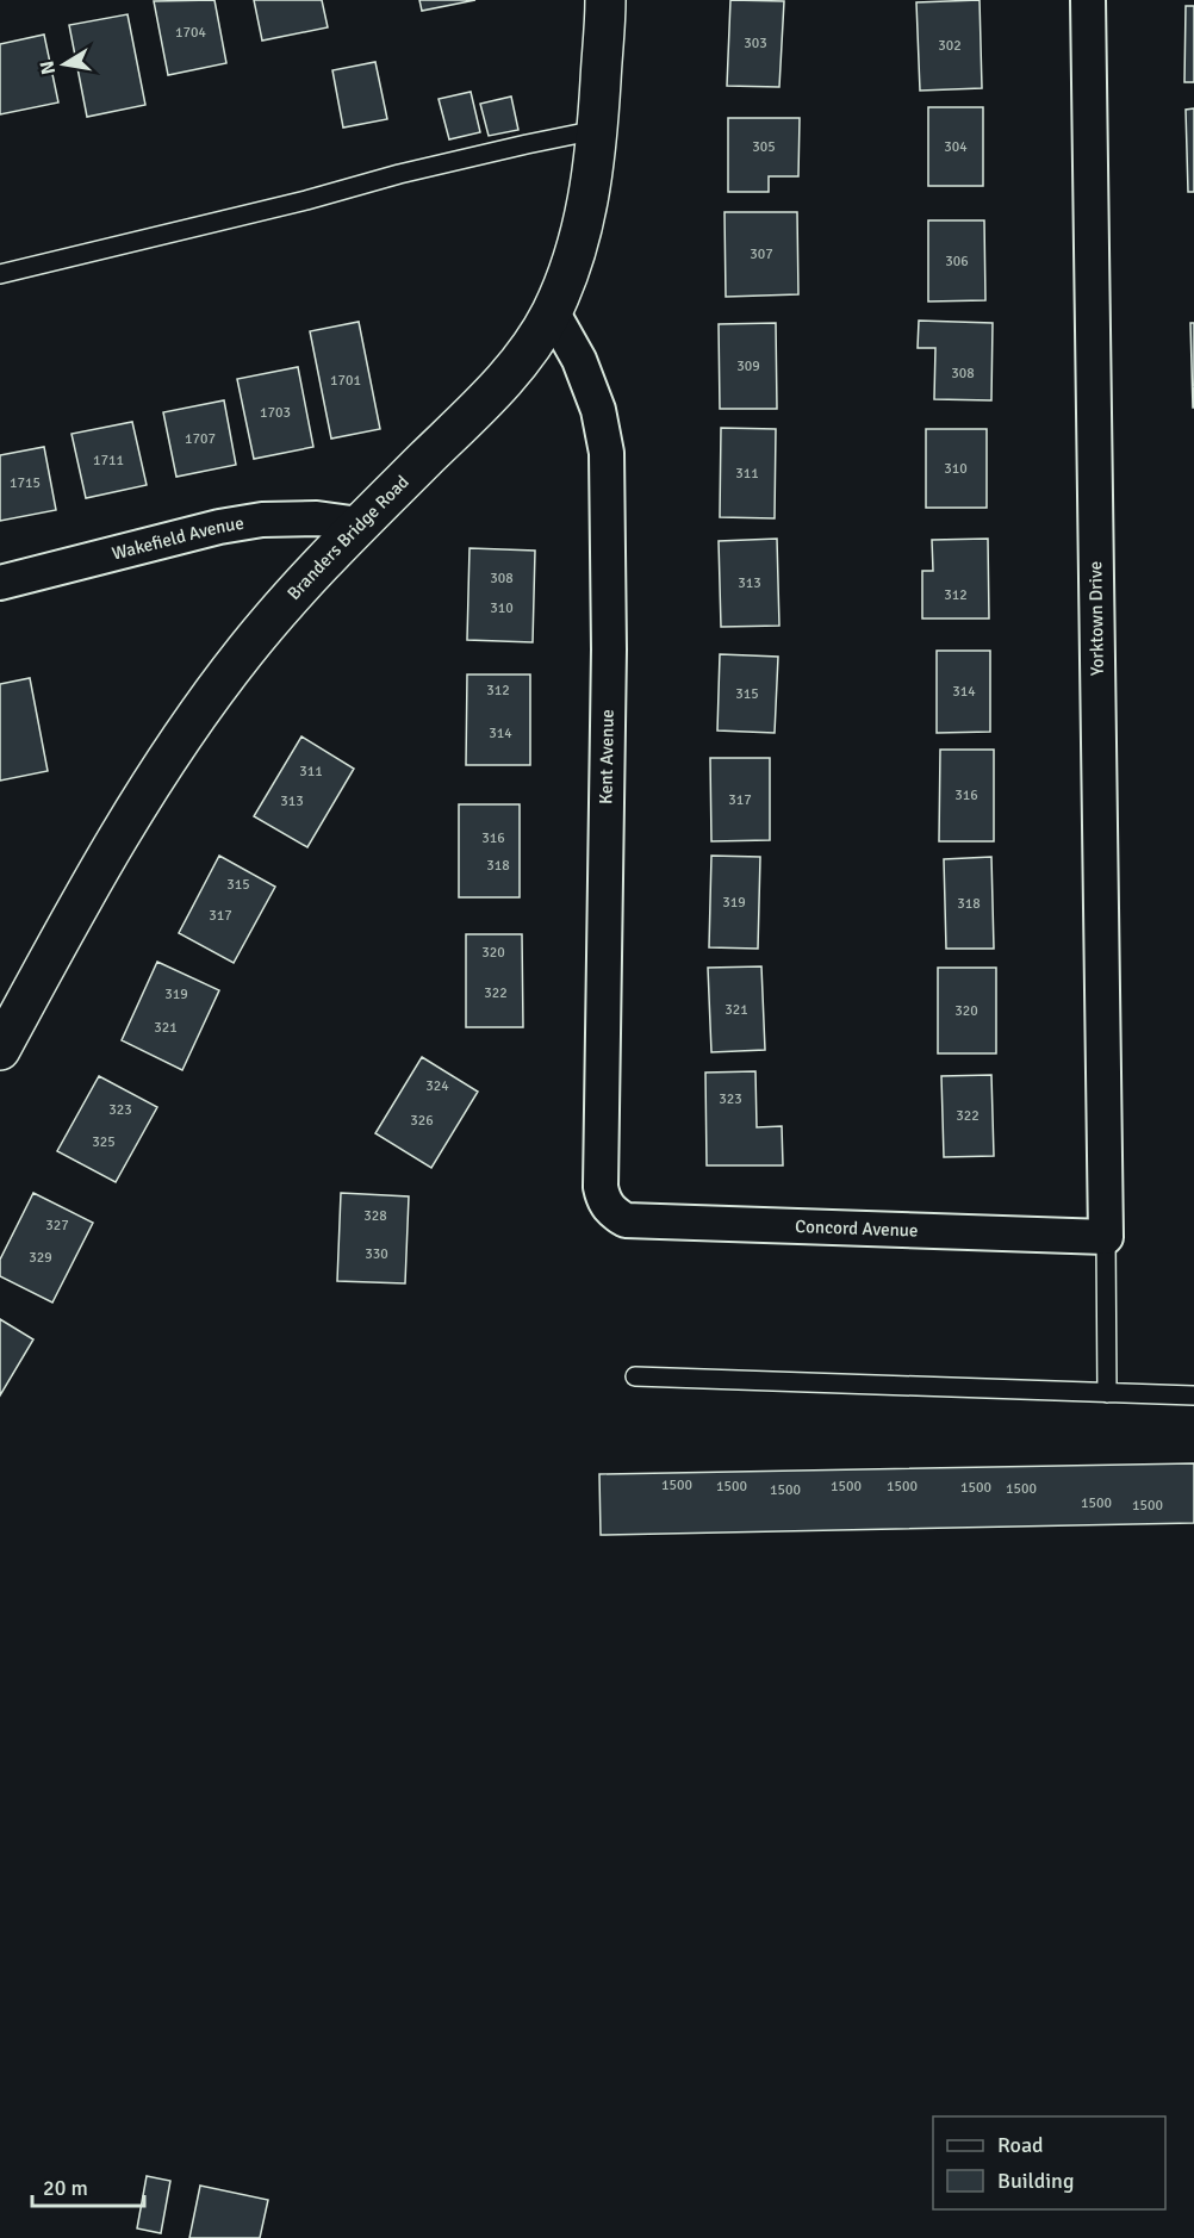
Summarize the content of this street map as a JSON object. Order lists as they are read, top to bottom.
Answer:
{
  "streets": {
    "street": [
      "Branders Bridge Road",
      "Wakefield Avenue",
      "Yorktown Drive",
      "Kent Avenue",
      "Concord Avenue"
    ]
  },
  "crossings": [
    ["Branders Bridge Road", "Wakefield Avenue"],
    ["Branders Bridge Road", "Kent Avenue"],
    ["Yorktown Drive", "Concord Avenue"],
    ["Kent Avenue", "Concord Avenue"]
  ],
  "house_numbers": [
    "1704",
    "303",
    "302",
    "305",
    "304",
    "307",
    "306",
    "309",
    "308",
    "1701",
    "1703",
    "1707",
    "1711",
    "310",
    "311",
    "1715",
    "308",
    "313",
    "312",
    "310",
    "312",
    "314",
    "315",
    "314",
    "311",
    "316",
    "317",
    "313",
    "316",
    "318",
    "315",
    "319",
    "318",
    "317",
    "320",
    "322",
    "319",
    "321",
    "320",
    "321",
    "324",
    "323",
    "323",
    "322",
    "326",
    "325",
    "328",
    "327",
    "330",
    "329",
    "1500",
    "1500",
    "1500",
    "1500",
    "1500",
    "1500",
    "1500",
    "1500",
    "1500"
  ],
  "legend": ["Road", "Building"],
  "scale_bar": "20 m",
  "north": "left"
}
